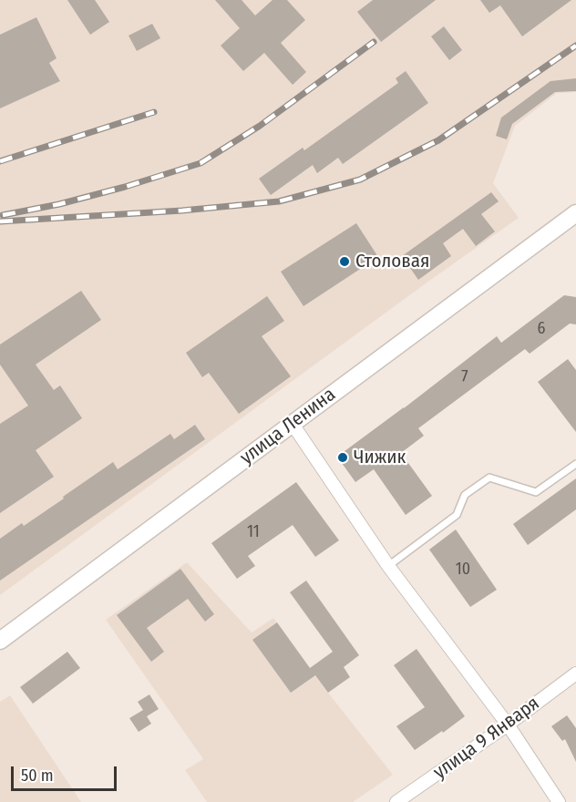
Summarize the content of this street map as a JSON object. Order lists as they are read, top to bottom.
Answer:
{
  "streets": {
    "street": ["улица Ленина", "улица 9 Января"]
  },
  "places": ["Столовая", "Чижик"],
  "house_numbers": [
    "6",
    "7",
    "11",
    "10"
  ],
  "scale_bar": "50 m"
}
